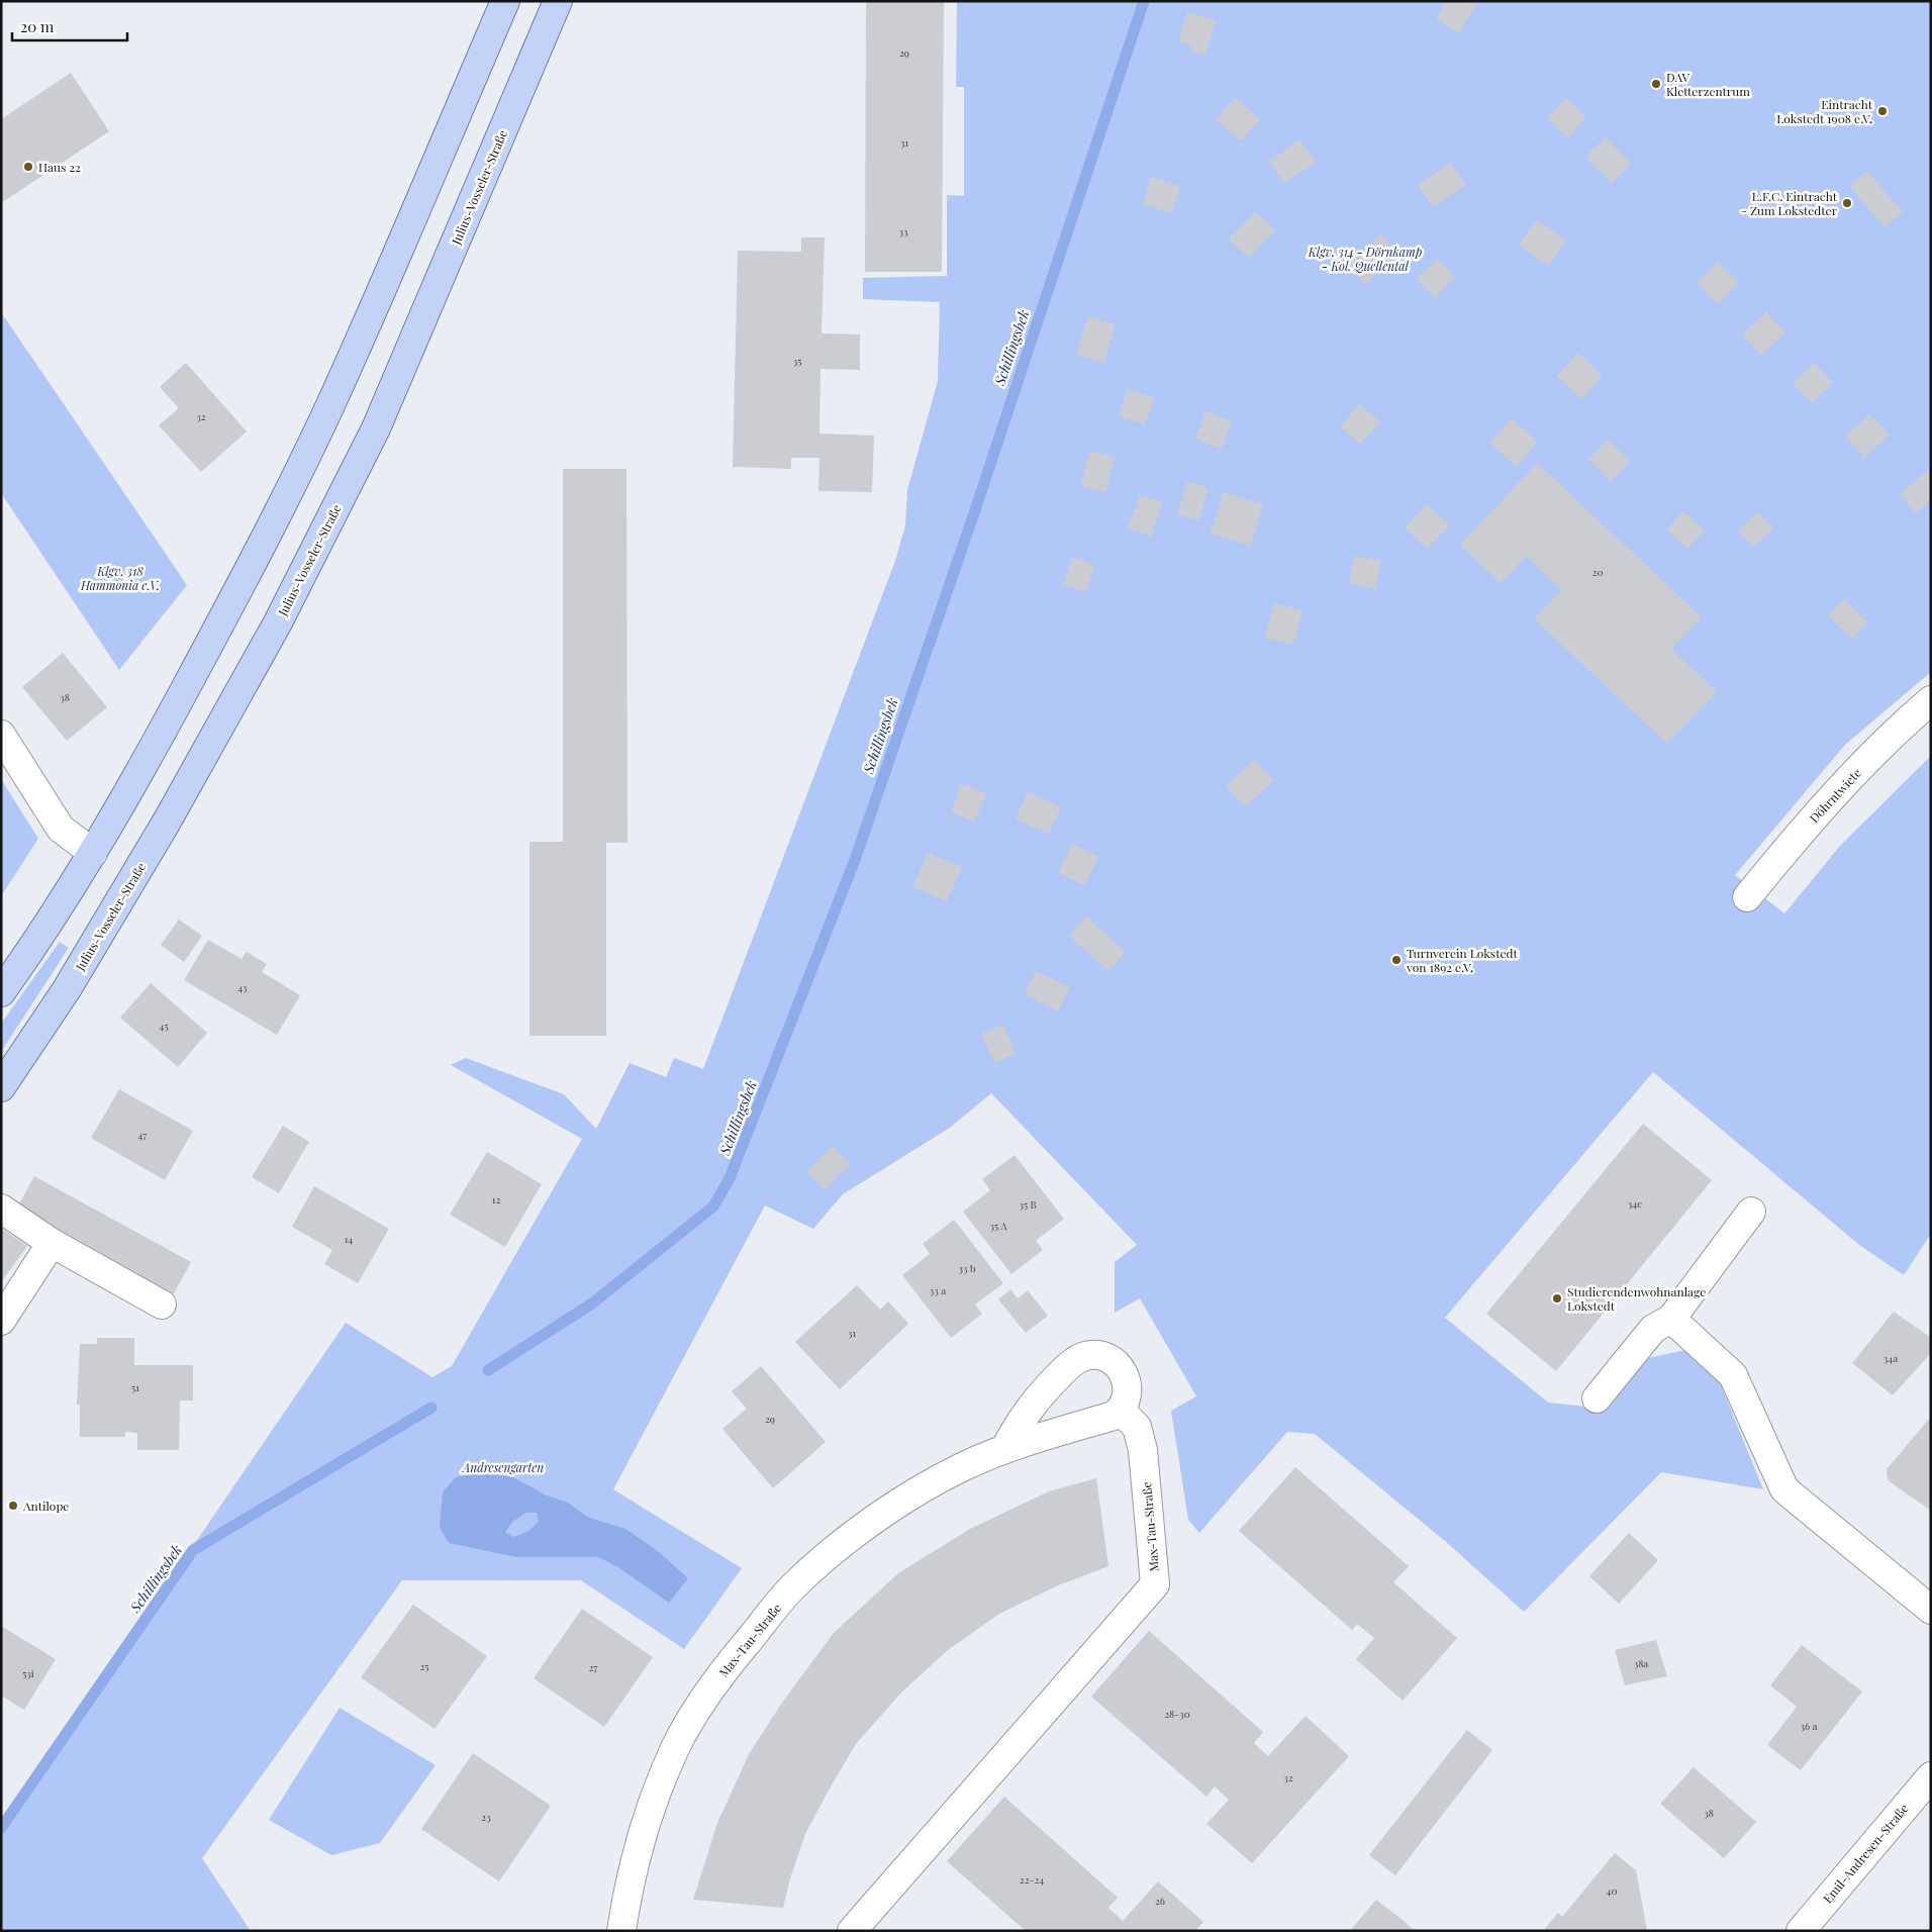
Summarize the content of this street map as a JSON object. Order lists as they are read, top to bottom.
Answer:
{
  "streets": {
    "main road": ["Julius-Vosseler-Straße"],
    "street": ["Döhrntwiete", "Max-Tau-Straße", "Emil-Andresen-Straße"]
  },
  "water": ["Schillingsbek"],
  "parks": ["Klgv. 314 - Dörnkamp - Kol. Quellental", "Klgv. 318 Hammonia e.V.", "Andresengarten"],
  "places": [
    "DAV Kletterzentrum",
    "Eintracht Lokstedt 1908 e.V.",
    "Haus 22",
    "L.F.C. Eintracht - Zum Lokstedter",
    "Turnverein Lokstedt von 1892 e.V.",
    "Studierendenwohnanlage Lokstedt",
    "Antilope"
  ],
  "house_numbers": [
    "29",
    "31",
    "33",
    "35",
    "32",
    "20",
    "38",
    "43",
    "45",
    "47",
    "12",
    "34c",
    "35 B",
    "35 A",
    "14",
    "33 b",
    "33 a",
    "31",
    "34a",
    "51",
    "29",
    "38a",
    "25",
    "27",
    "53i",
    "28-30",
    "36 a",
    "32",
    "38",
    "23",
    "22-24",
    "40",
    "26"
  ],
  "scale_bar": "20 m"
}
